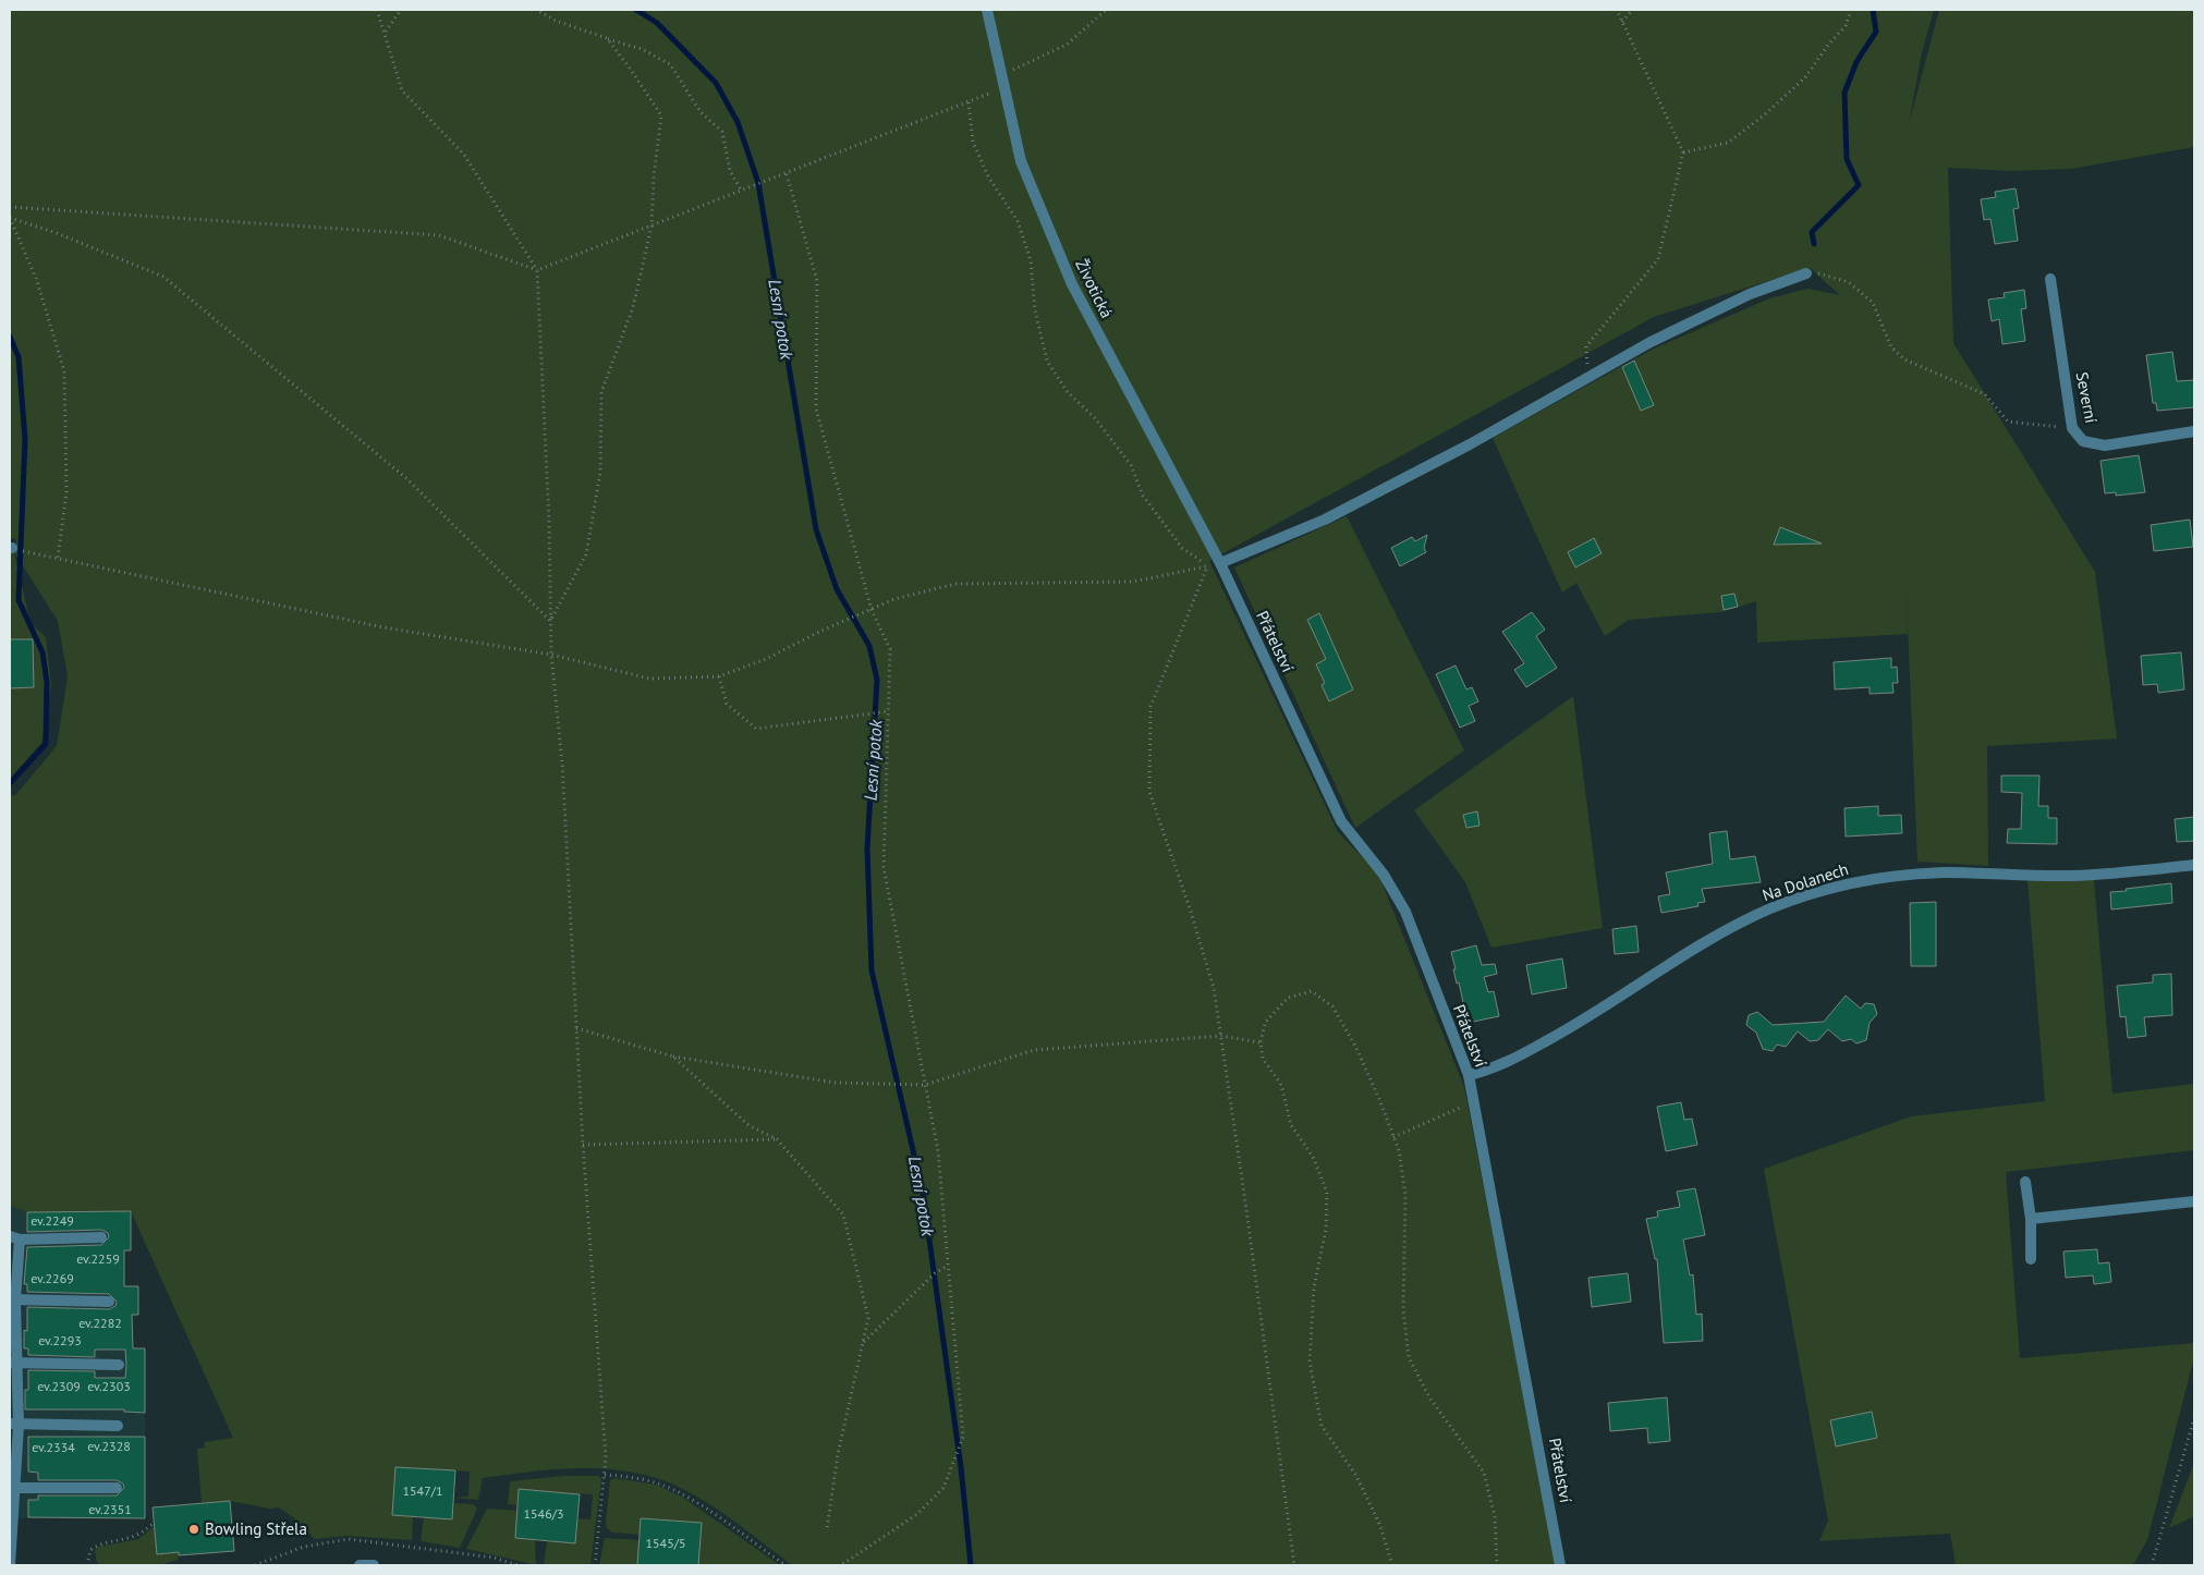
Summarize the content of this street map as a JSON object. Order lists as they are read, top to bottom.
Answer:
{
  "streets": {
    "street": [
      "Životická",
      "Severní",
      "Přátelství",
      "Na Dolanech"
    ]
  },
  "crossings": [
    ["Životická", "Přátelství"],
    ["Přátelství", "Na Dolanech"]
  ],
  "water": ["Lesní potok"],
  "places": ["Bowling Střela"],
  "house_numbers": [
    "ev.2249",
    "ev.2259",
    "ev.2269",
    "ev.2282",
    "ev.2293",
    "ev.2309",
    "ev.2303",
    "ev.2328",
    "ev.2334",
    "1547/1",
    "ev.2351",
    "1546/3",
    "1545/5"
  ]
}
